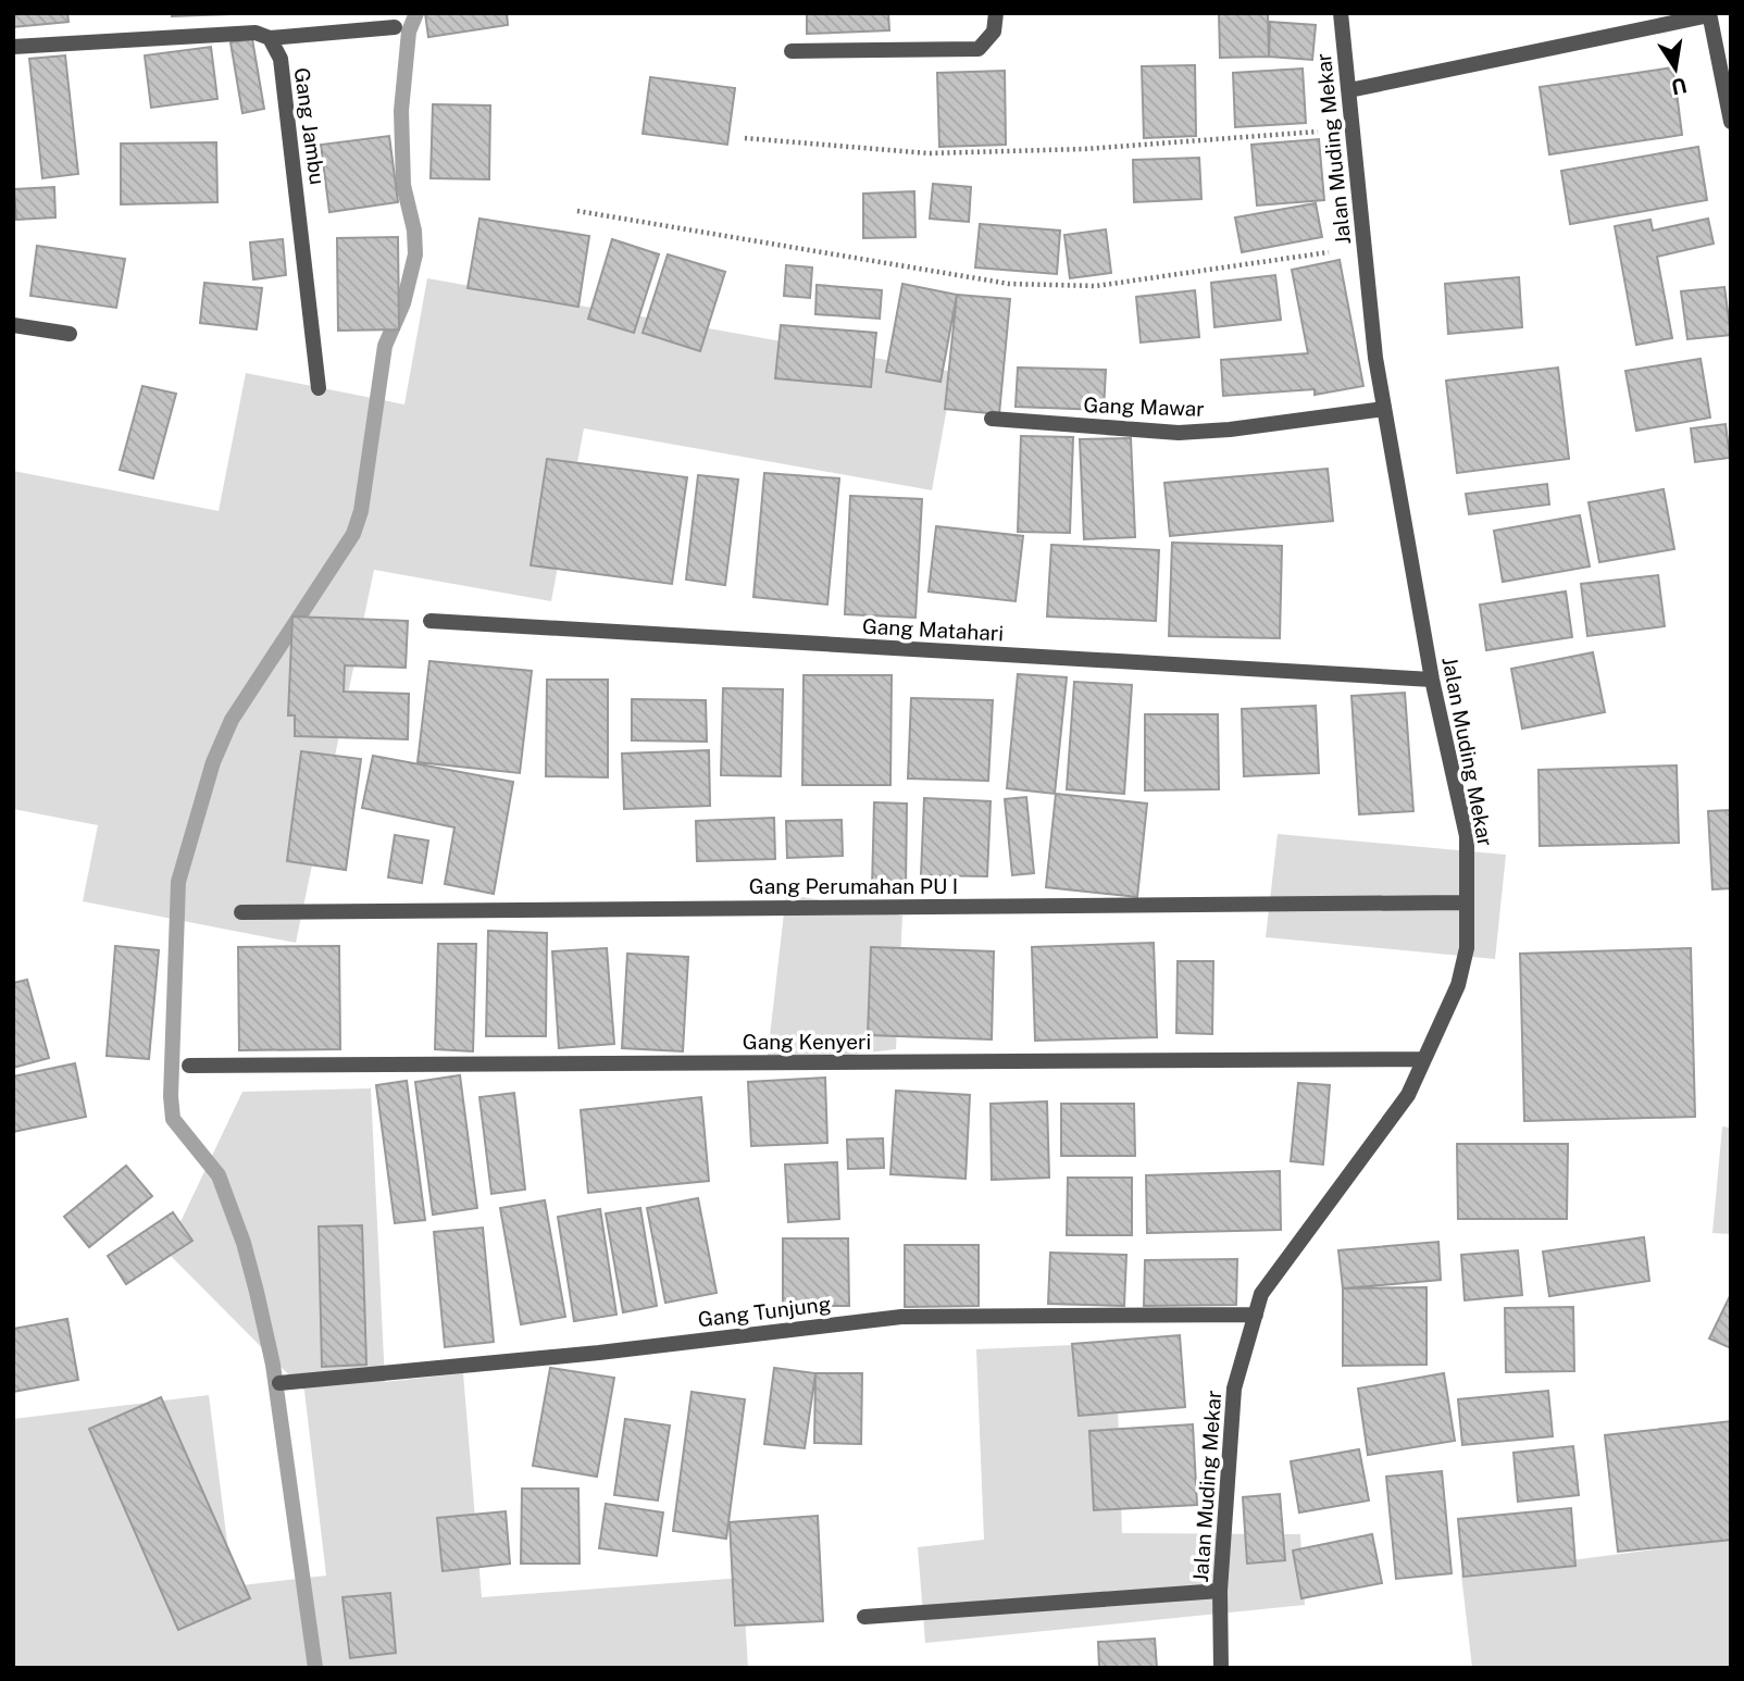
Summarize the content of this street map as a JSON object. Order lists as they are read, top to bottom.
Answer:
{
  "streets": {
    "street": [
      "Gang Jambu",
      "Jalan Muding Mekar",
      "Gang Mawar",
      "Gang Matahari",
      "Gang Perumahan PU I",
      "Gang Kenyeri",
      "Gang Tunjung"
    ]
  },
  "crossings": [
    ["Jalan Muding Mekar", "Gang Mawar"],
    ["Jalan Muding Mekar", "Gang Matahari"],
    ["Jalan Muding Mekar", "Gang Perumahan PU I"],
    ["Jalan Muding Mekar", "Gang Kenyeri"],
    ["Jalan Muding Mekar", "Gang Tunjung"]
  ],
  "north": "bottom"
}
